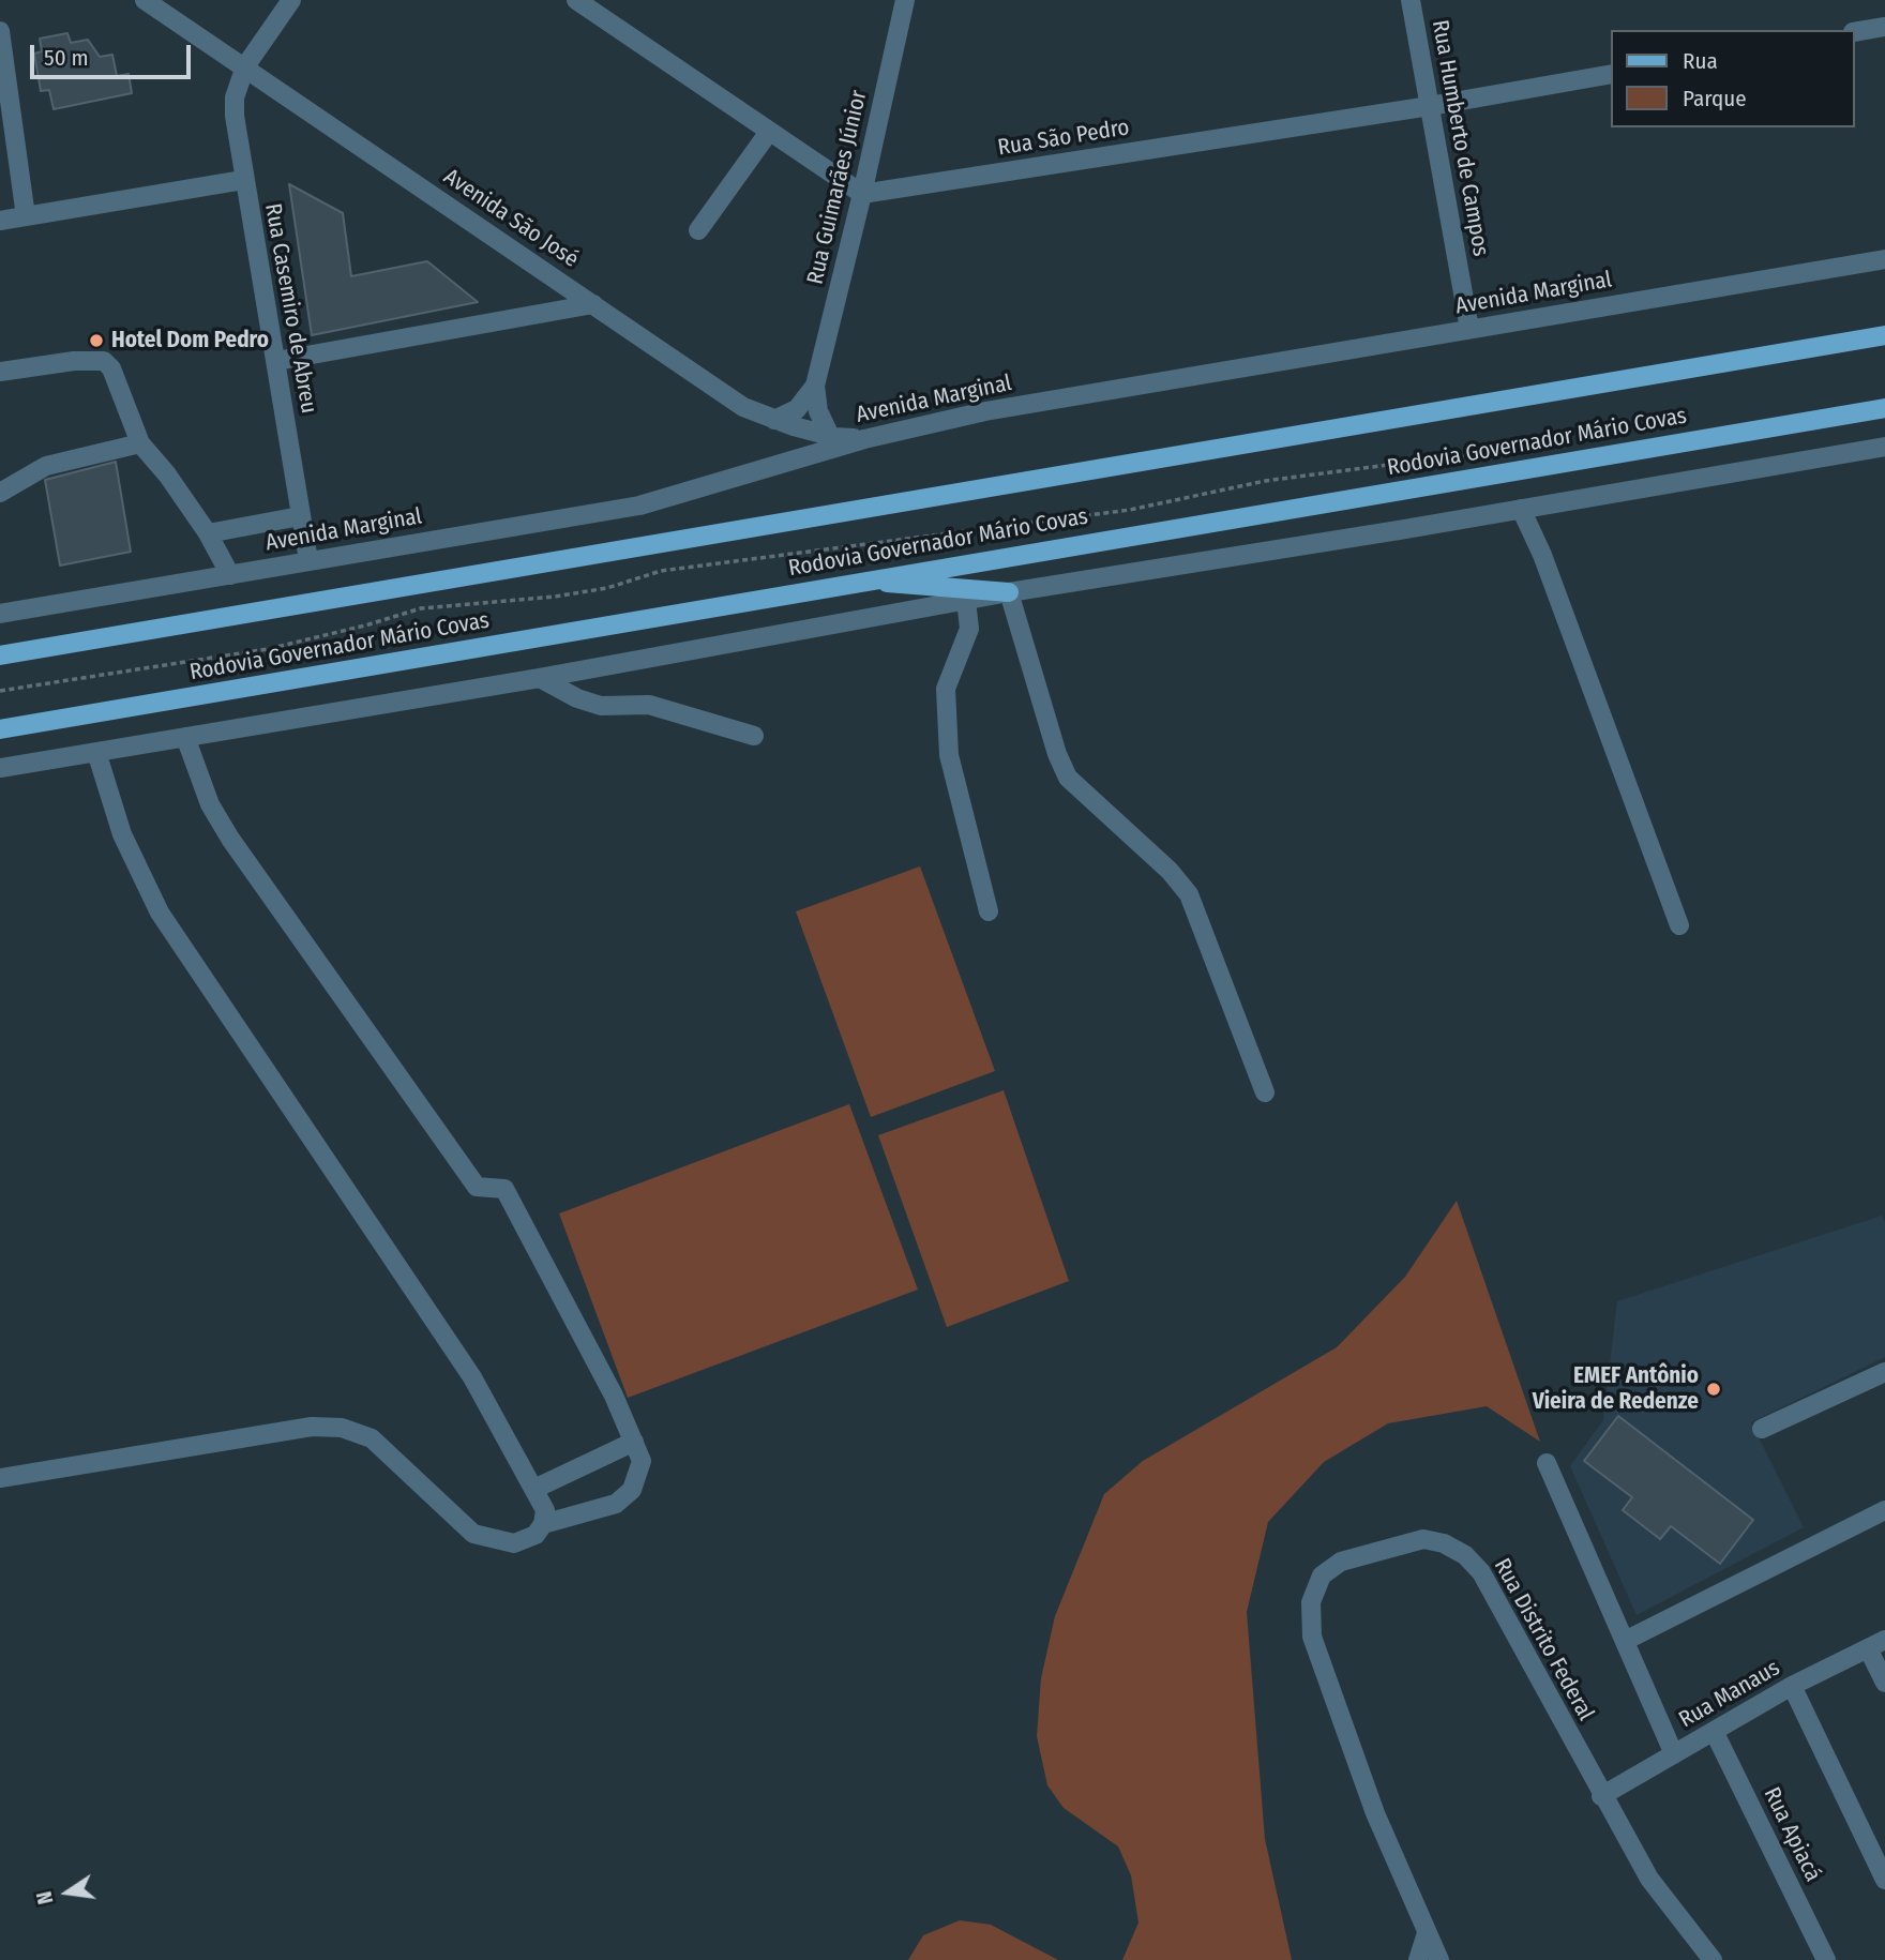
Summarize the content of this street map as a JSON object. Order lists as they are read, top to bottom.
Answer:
{
  "streets": {
    "main road": ["Rodovia Governador Mário Covas"],
    "street": [
      "Rua São Pedro",
      "Rua Humberto de Campos",
      "Rua Guimarães Júnior",
      "Avenida São José",
      "Avenida Marginal",
      "Rua Casemiro de Abreu",
      "Rua Distrito Federal",
      "Rua Manaus",
      "Rua Apiacá"
    ]
  },
  "crossings": [
    ["Rua São Pedro", "Rua Humberto de Campos"],
    ["Rua São Pedro", "Rua Guimarães Júnior"],
    ["Rua Humberto de Campos", "Avenida Marginal"],
    ["Rua Guimarães Júnior", "Avenida São José"],
    ["Avenida São José", "Avenida Marginal"],
    ["Avenida São José", "Rua Casemiro de Abreu"],
    ["Avenida Marginal", "Rua Casemiro de Abreu"],
    ["Rua Distrito Federal", "Rua Manaus"],
    ["Rua Manaus", "Rua Apiacá"]
  ],
  "places": ["Hotel Dom Pedro", "EMEF Antônio Vieira de Redenze"],
  "legend": ["Rua", "Parque"],
  "scale_bar": "50 m",
  "north": "left"
}
